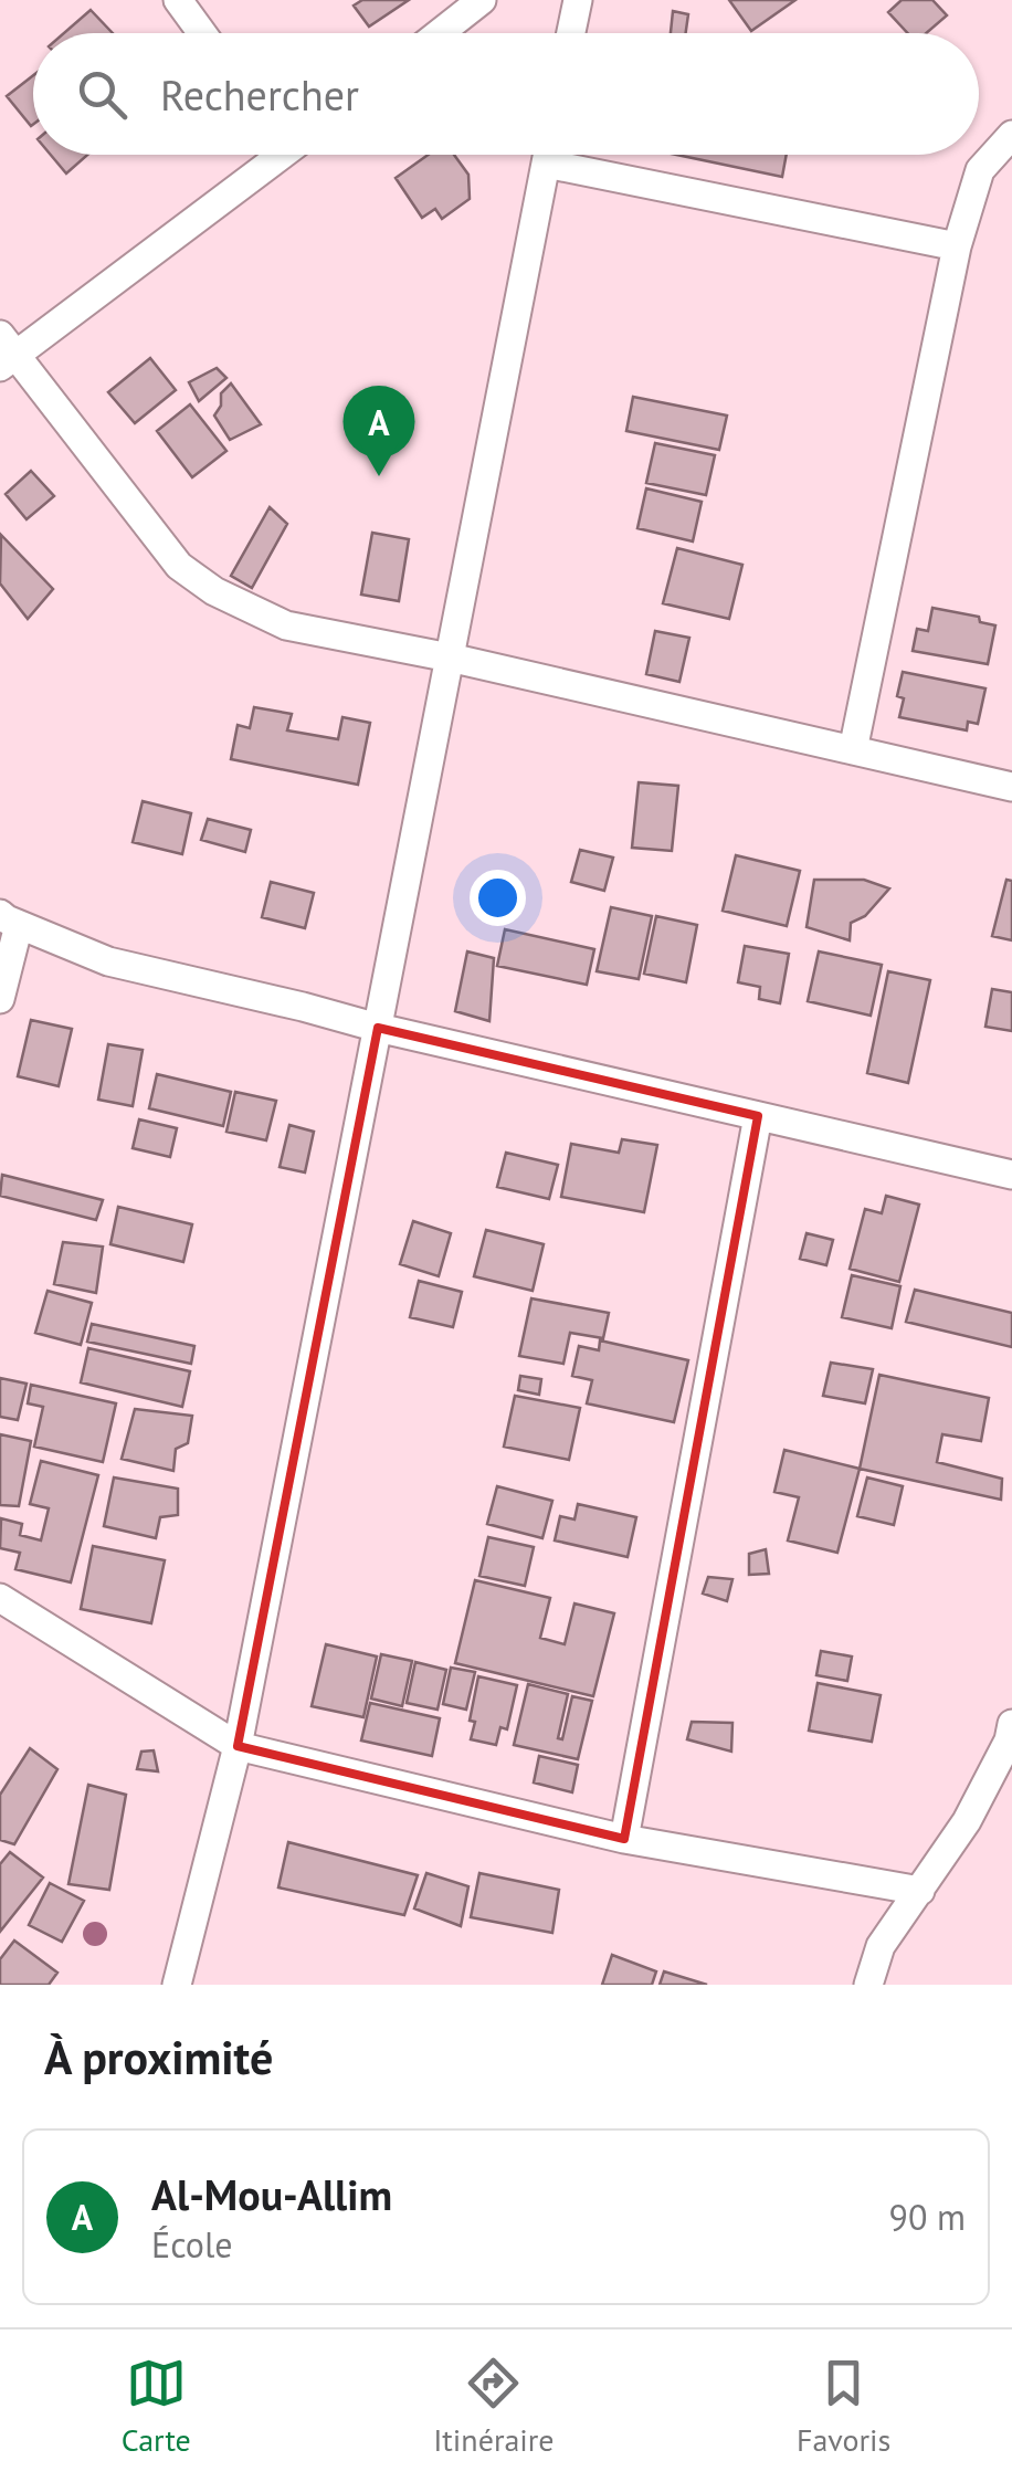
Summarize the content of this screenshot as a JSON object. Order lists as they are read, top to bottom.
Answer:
{
  "page": {
    "search": "Rechercher",
    "pins": "A",
    "heading": "À proximité",
    "list": [
      {
        "mark": "A",
        "name": "Al-Mou-Allim",
        "note": "École",
        "value": "90 m"
      }
    ],
    "nav": ["Carte", "Itinéraire", "Favoris"]
  }
}
